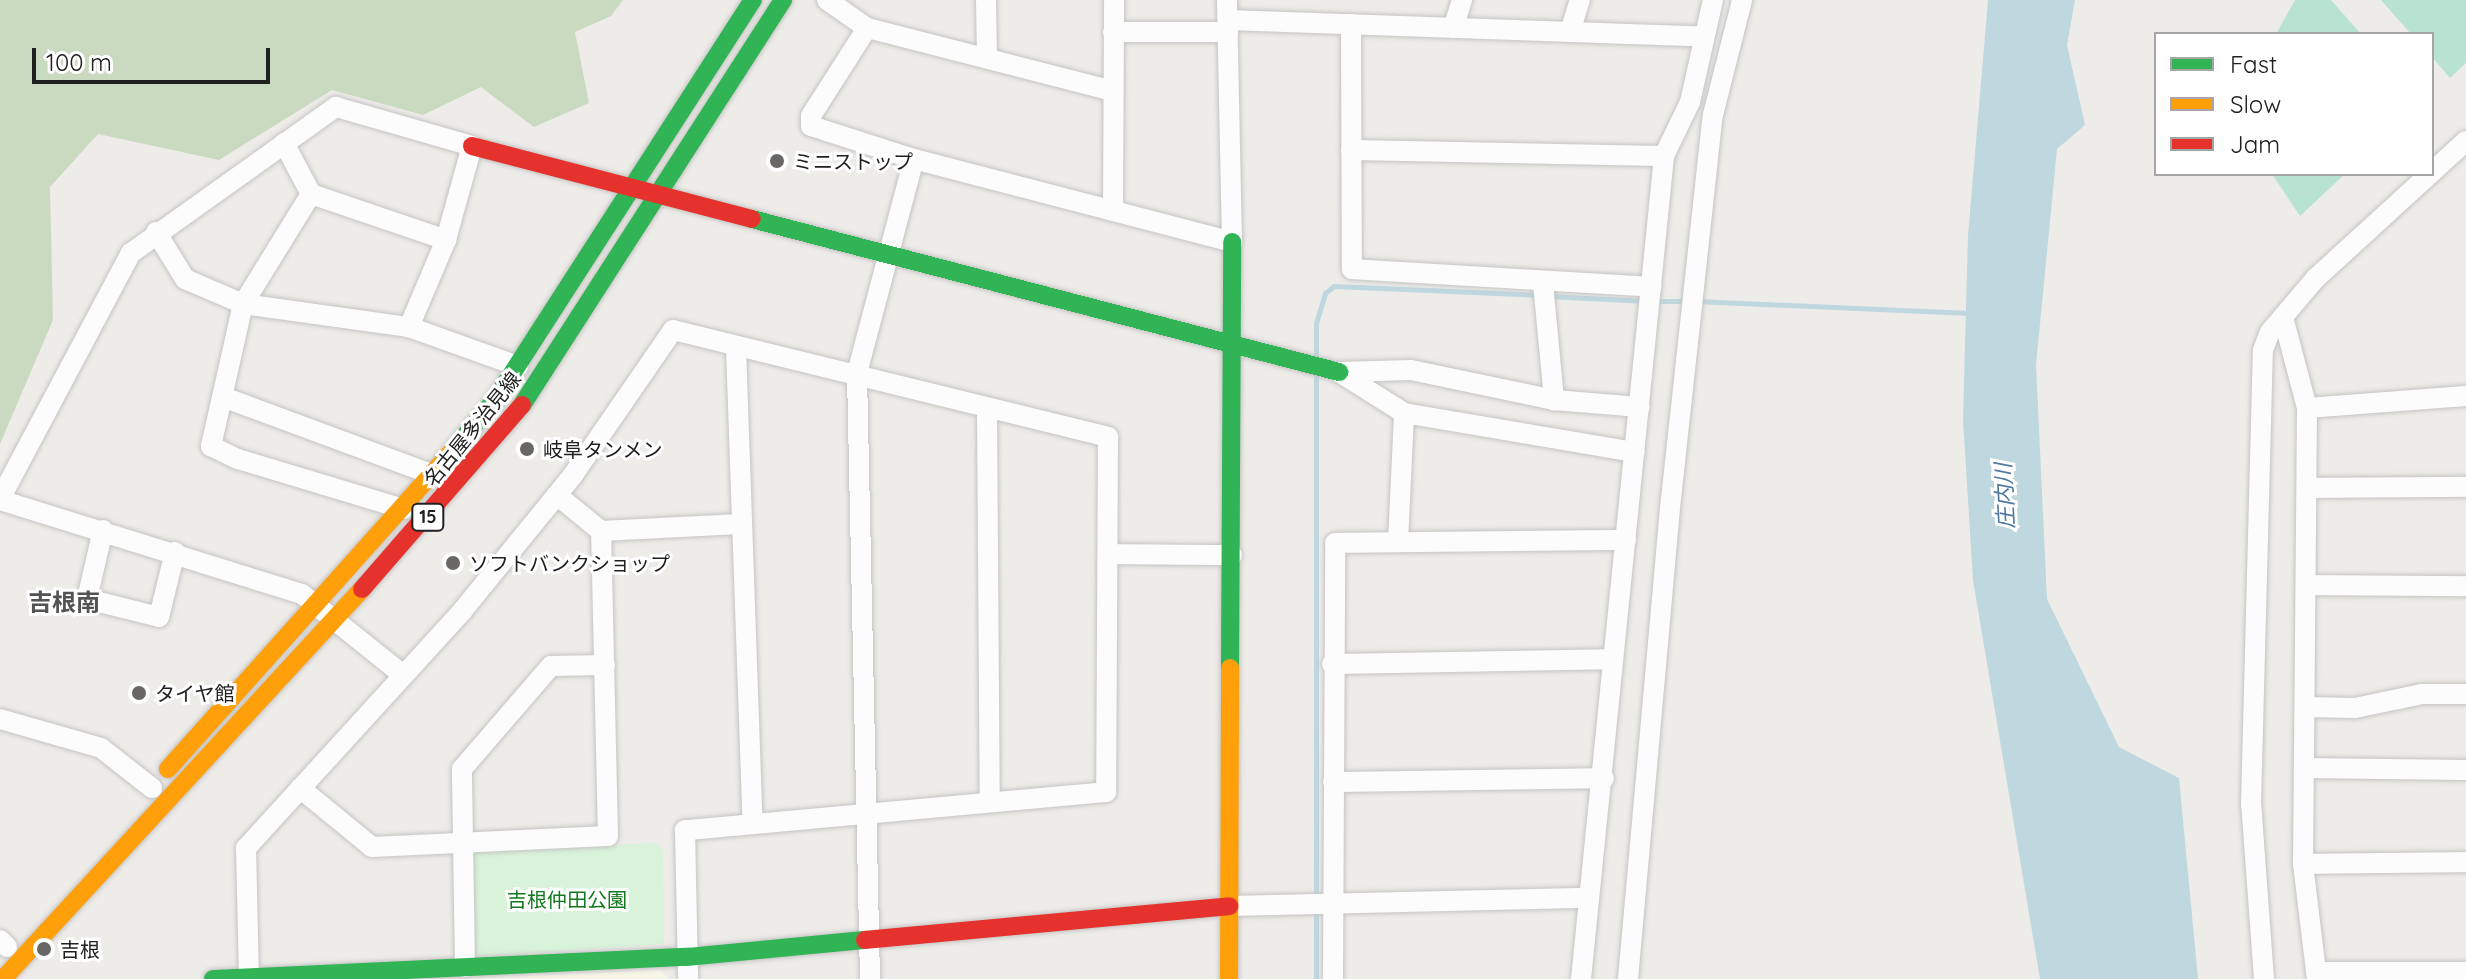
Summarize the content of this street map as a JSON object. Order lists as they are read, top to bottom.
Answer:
{
  "streets": {
    "street": ["名古屋多治見線", "15"]
  },
  "districts": ["吉根南"],
  "water": ["庄内川"],
  "parks": ["吉根仲田公園"],
  "places": [
    "ミニストップ",
    "岐阜タンメン",
    "ソフトバンクショップ",
    "タイヤ館",
    "吉根"
  ],
  "legend": ["Fast", "Slow", "Jam"],
  "scale_bar": "100 m"
}
